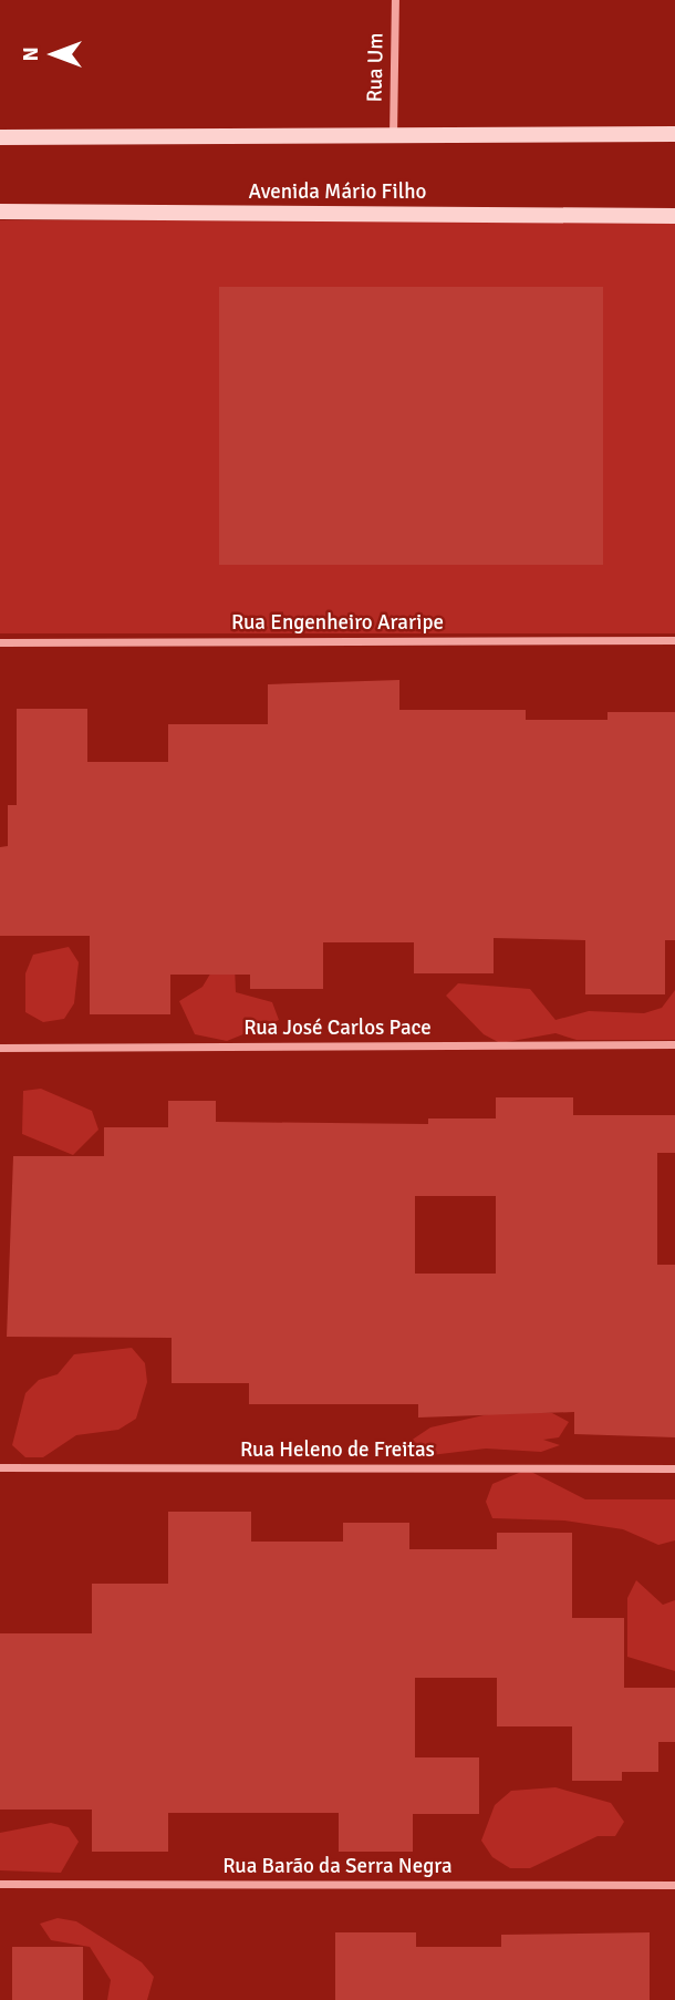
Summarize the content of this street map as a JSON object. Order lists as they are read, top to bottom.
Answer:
{
  "streets": {
    "main road": ["Avenida Mário Filho"],
    "street": [
      "Rua Um",
      "Rua Engenheiro Araripe",
      "Rua José Carlos Pace",
      "Rua Heleno de Freitas",
      "Rua Barão da Serra Negra"
    ]
  },
  "north": "left"
}
